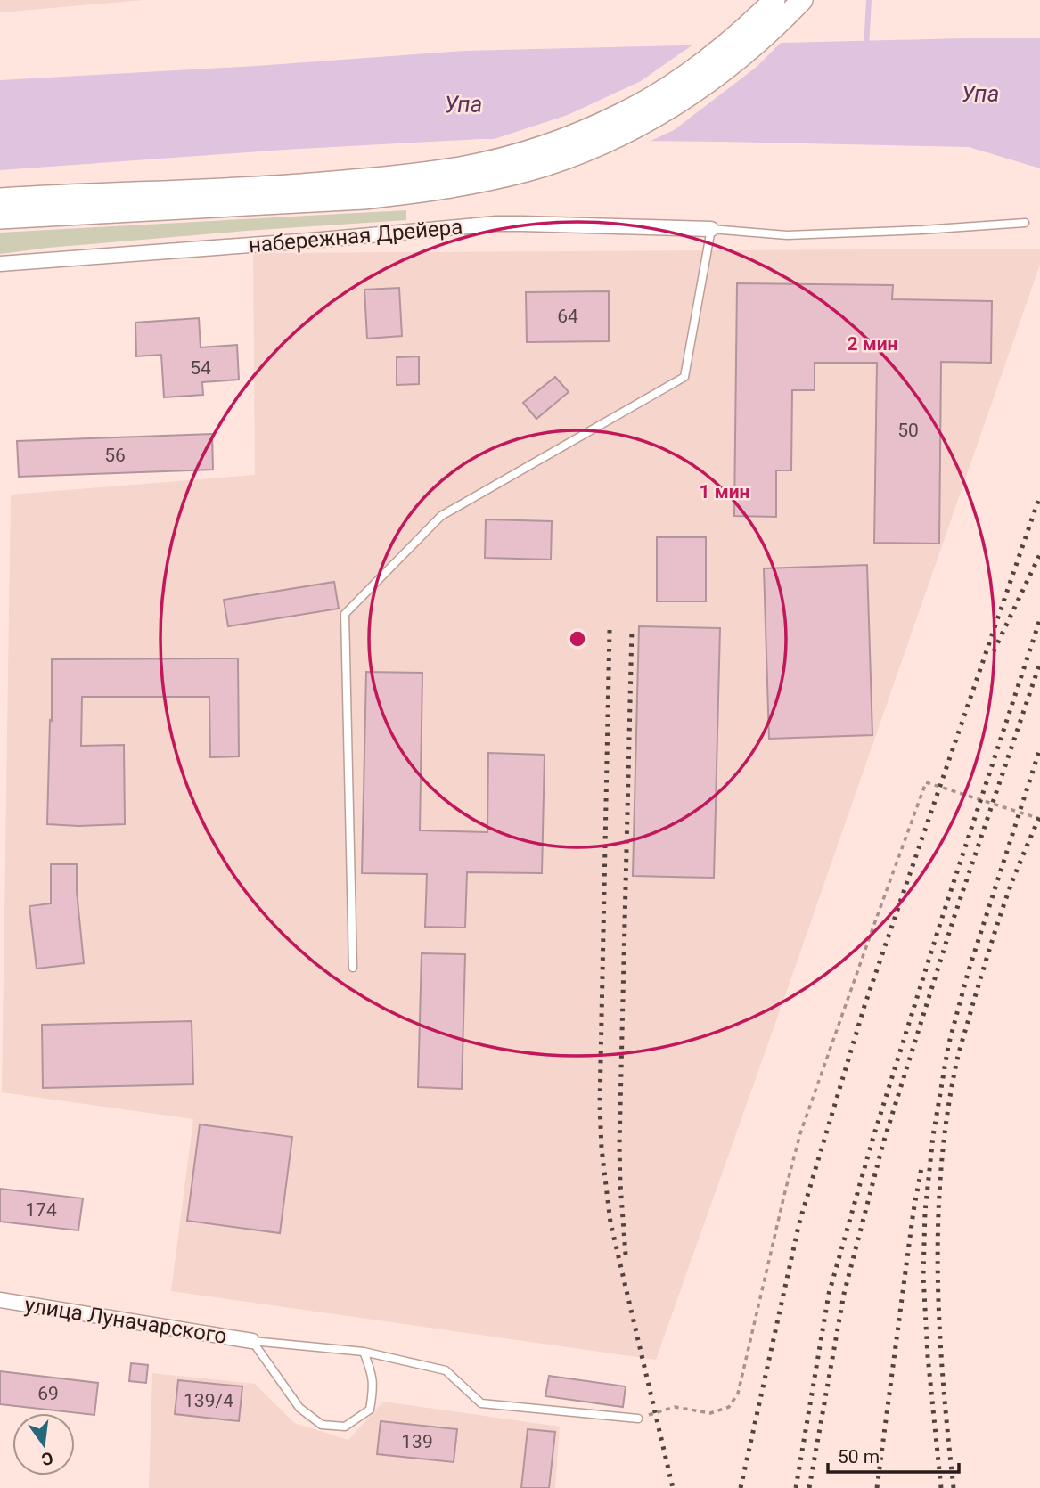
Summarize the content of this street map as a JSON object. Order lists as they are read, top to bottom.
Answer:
{
  "streets": {
    "street": ["набережная Дрейера", "улица Луначарского"]
  },
  "water": ["Упа"],
  "house_numbers": [
    "64",
    "54",
    "50",
    "56",
    "174",
    "69",
    "139/4",
    "139"
  ],
  "scale_bar": "50 m",
  "north": "bottom",
  "rings": ["2 мин", "1 мин"]
}
